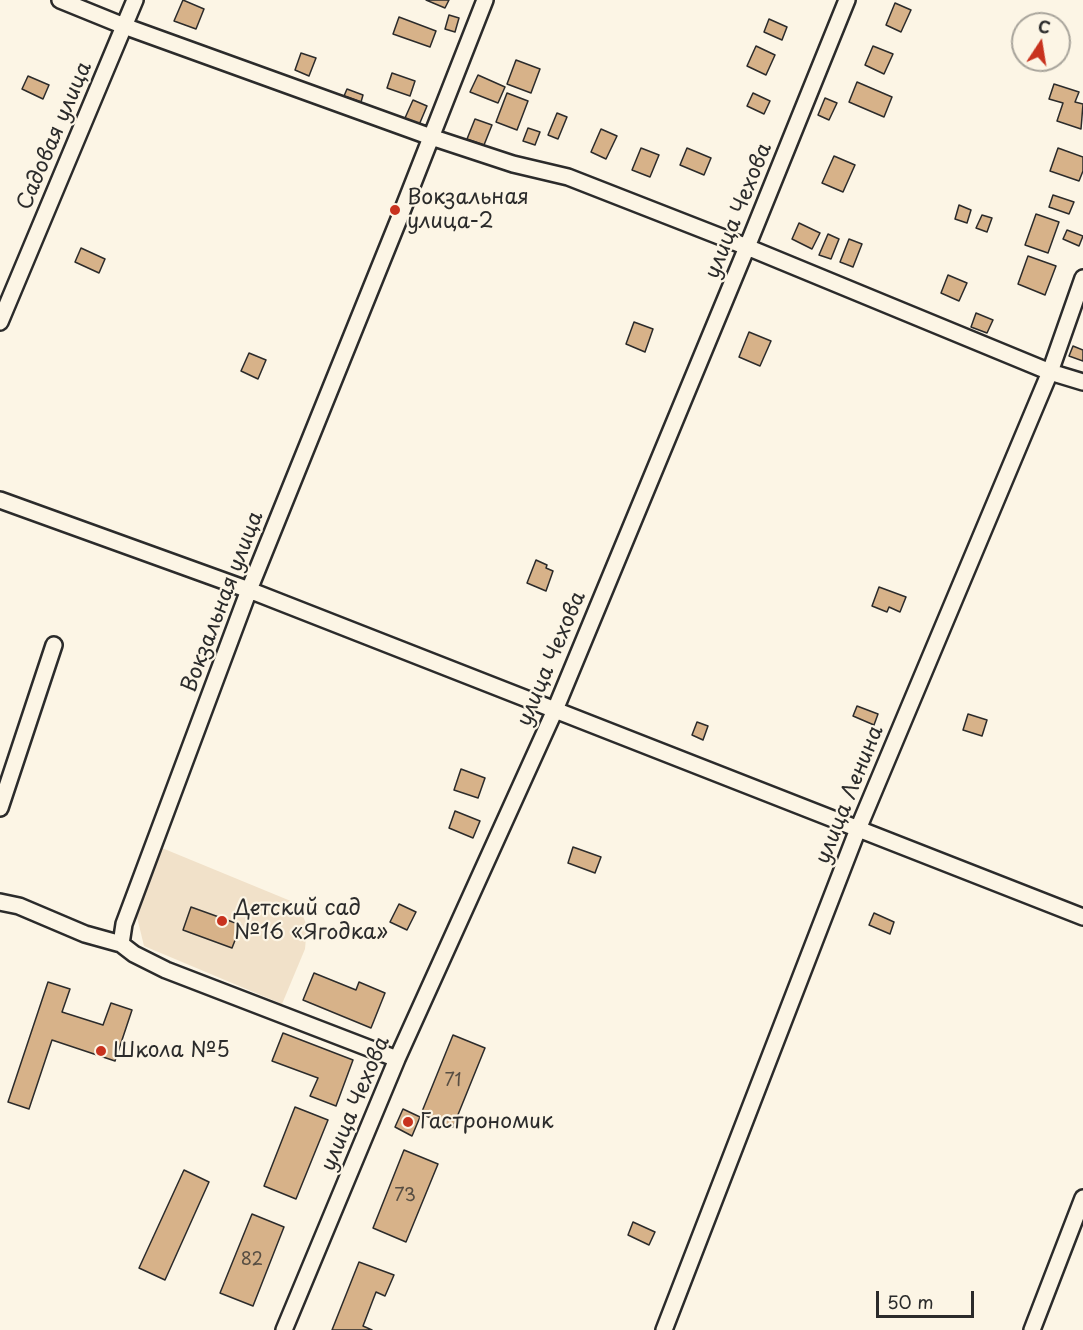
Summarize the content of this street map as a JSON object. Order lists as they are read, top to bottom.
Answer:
{
  "streets": {
    "street": [
      "Садовая улица",
      "улица Чехова",
      "Вокзальная улица",
      "улица Ленина"
    ]
  },
  "places": [
    "Вокзальная улица-2",
    "Детский сад №16 «Ягодка»",
    "Школа №5",
    "Гастрономик"
  ],
  "house_numbers": ["71", "73", "82"],
  "scale_bar": "50 m",
  "north": "top"
}
